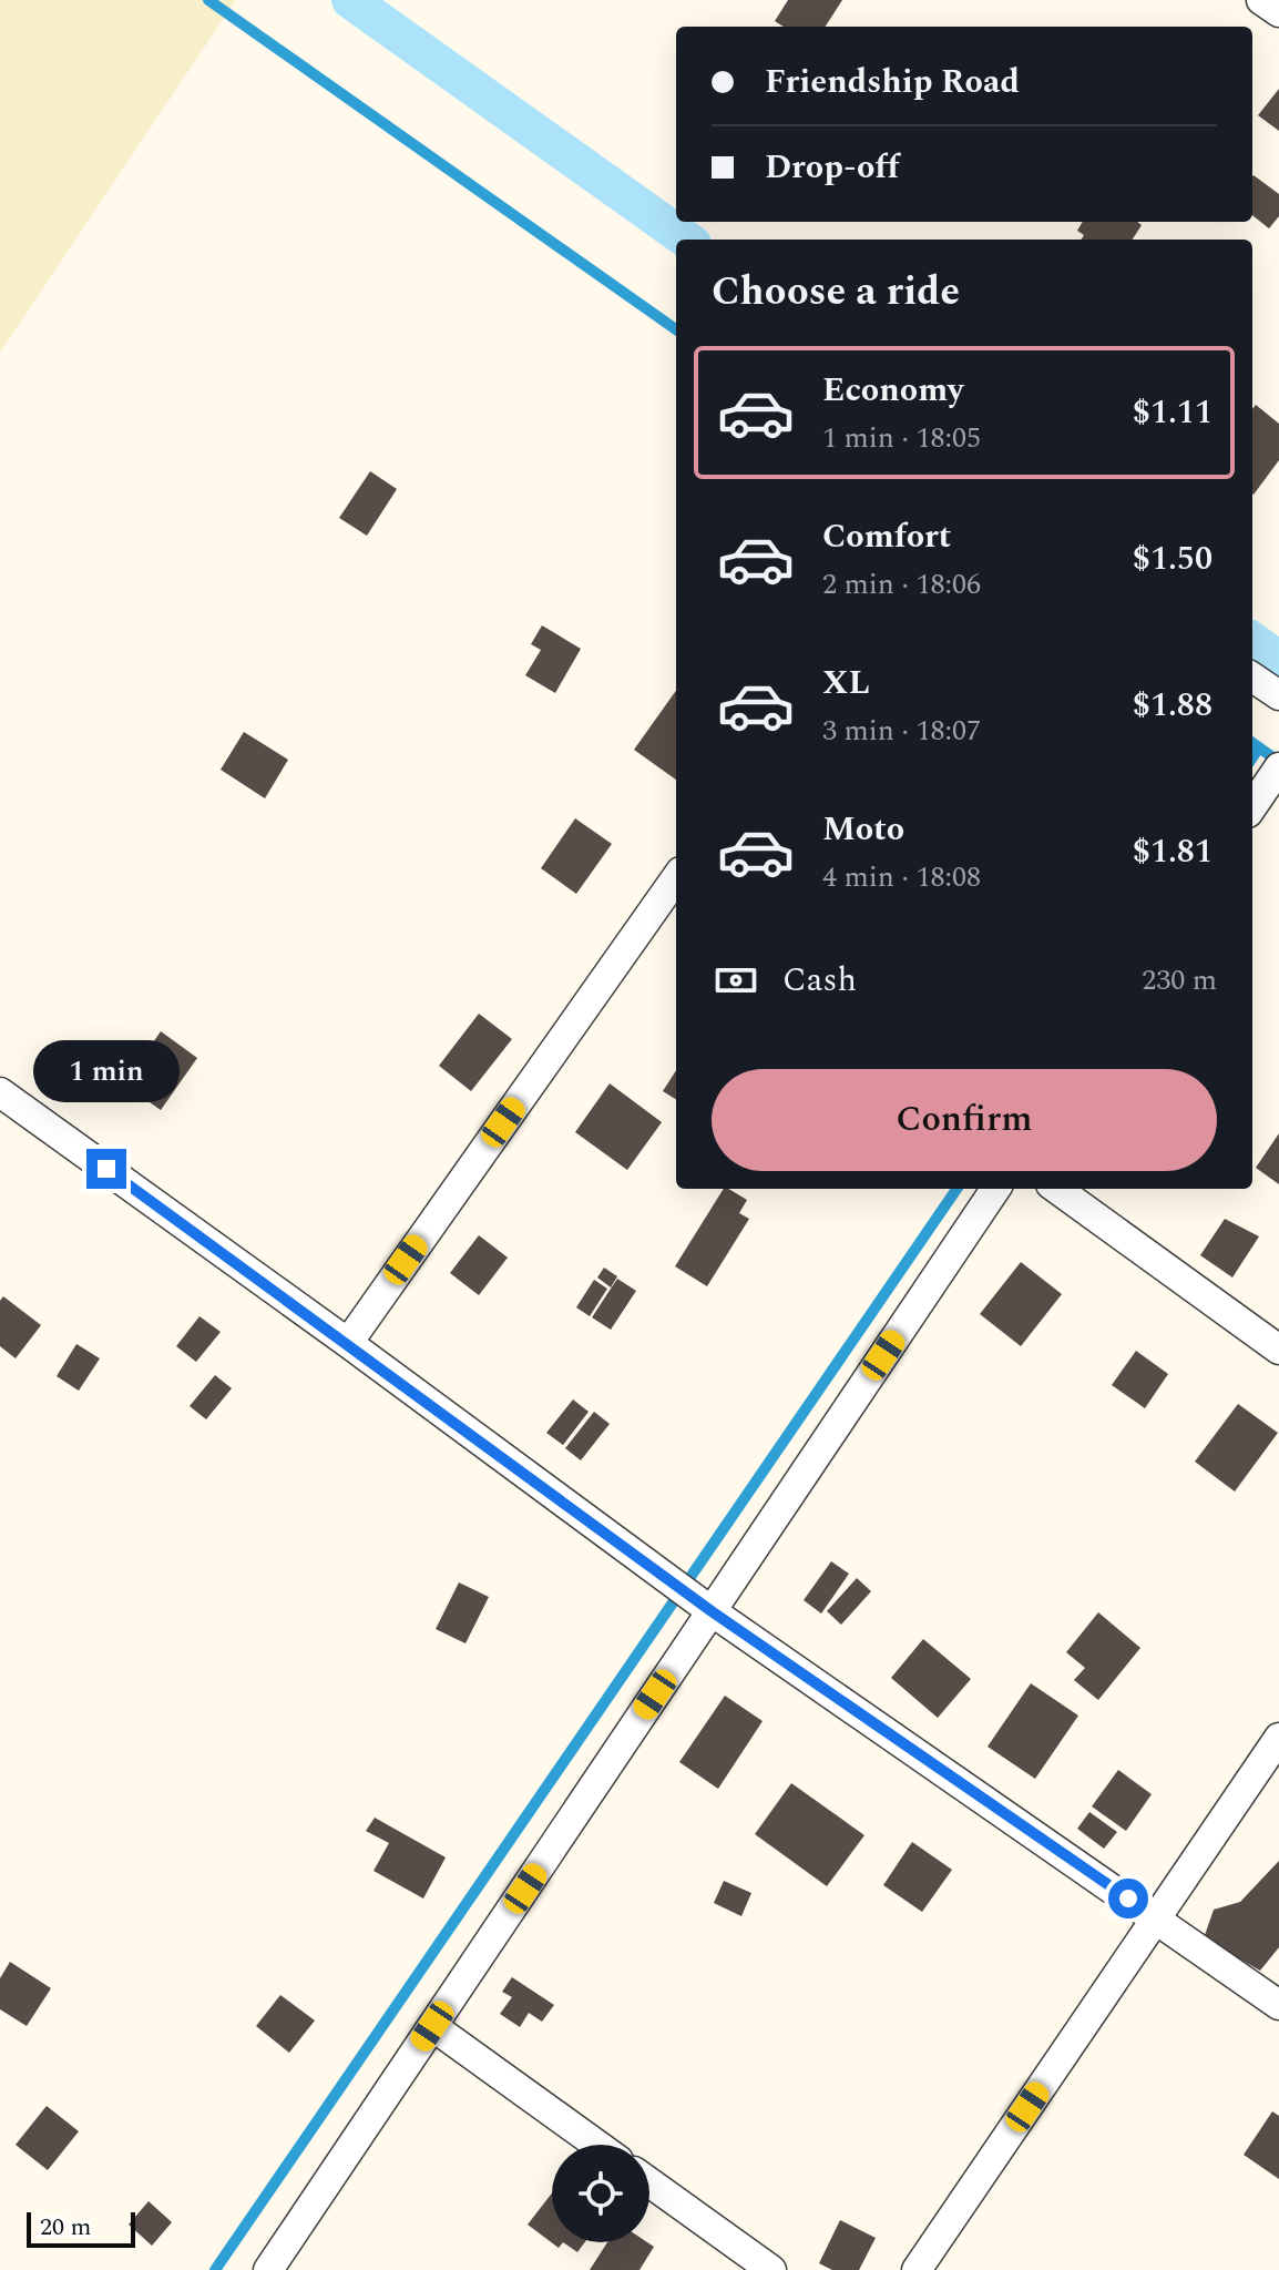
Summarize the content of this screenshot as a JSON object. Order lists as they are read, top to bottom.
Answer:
{
  "scale_bar": "20 m",
  "page": {
    "banner": ["Friendship Road", "Drop-off"],
    "heading": "Choose a ride",
    "list": [
      {
        "name": "Economy",
        "note": "1 min · 18:05",
        "value": "$1.11"
      },
      {
        "name": "Comfort",
        "note": "2 min · 18:06",
        "value": "$1.50"
      },
      {
        "name": "XL",
        "note": "3 min · 18:07",
        "value": "$1.88"
      },
      {
        "name": "Moto",
        "note": "4 min · 18:08",
        "value": "$1.81"
      }
    ],
    "pay": ["Cash", "230 m"],
    "bubble": "1 min",
    "buttons": "Confirm",
    "scale": "20 m"
  }
}
